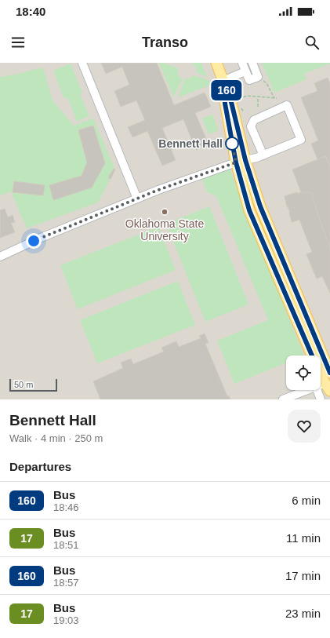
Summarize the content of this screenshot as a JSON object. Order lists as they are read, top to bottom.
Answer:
{
  "places": ["Bennett Hall", "Oklahoma State University"],
  "lines": ["bus line 160"],
  "scale_bar": "50 m",
  "page": {
    "status": "18:40",
    "header": "Transo",
    "on_map": "160",
    "scale": "50 m",
    "heading": [
      ["Bennett Hall", "Walk · 4 min · 250 m"],
      "Departures"
    ],
    "list": [
      {
        "mark": "160",
        "name": "Bus",
        "note": "18:46",
        "value": "6 min"
      },
      {
        "mark": "17",
        "name": "Bus",
        "note": "18:51",
        "value": "11 min"
      },
      {
        "mark": "160",
        "name": "Bus",
        "note": "18:57",
        "value": "17 min"
      },
      {
        "mark": "17",
        "name": "Bus",
        "note": "19:03",
        "value": "23 min"
      }
    ]
  }
}
